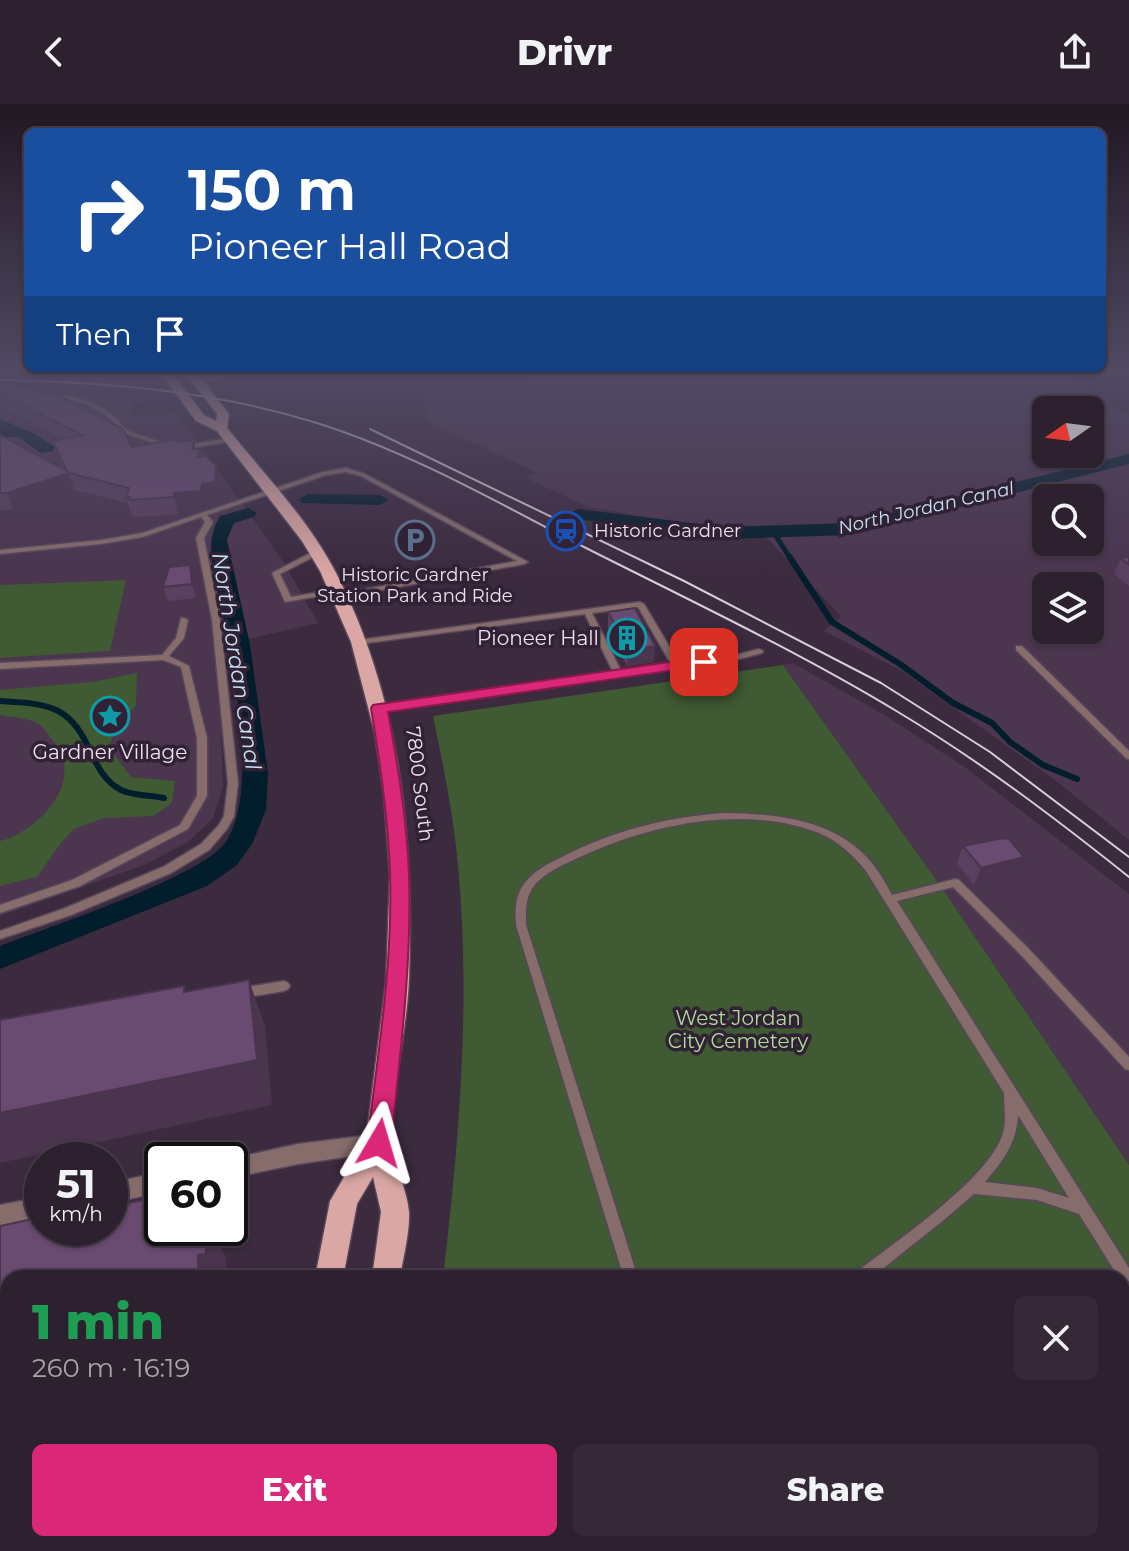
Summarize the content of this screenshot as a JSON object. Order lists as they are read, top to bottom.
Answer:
{
  "streets": {
    "main road": ["7800 South"]
  },
  "water": ["North Jordan Canal"],
  "parks": ["West Jordan City Cemetery"],
  "places": {
    "station": ["Historic Gardner"],
    "parking": ["Historic Gardner Station Park and Ride"],
    "building": ["Pioneer Hall"],
    "place": ["Gardner Village"]
  },
  "north": "left",
  "page": {
    "header": "Drivr",
    "turn": ["150 m", "Pioneer Hall Road"],
    "then": "Then",
    "speed": "51 km/h",
    "limit": "60",
    "heading": ["1 min", "260 m · 16:19"],
    "buttons": ["Exit", "Share"]
  }
}
